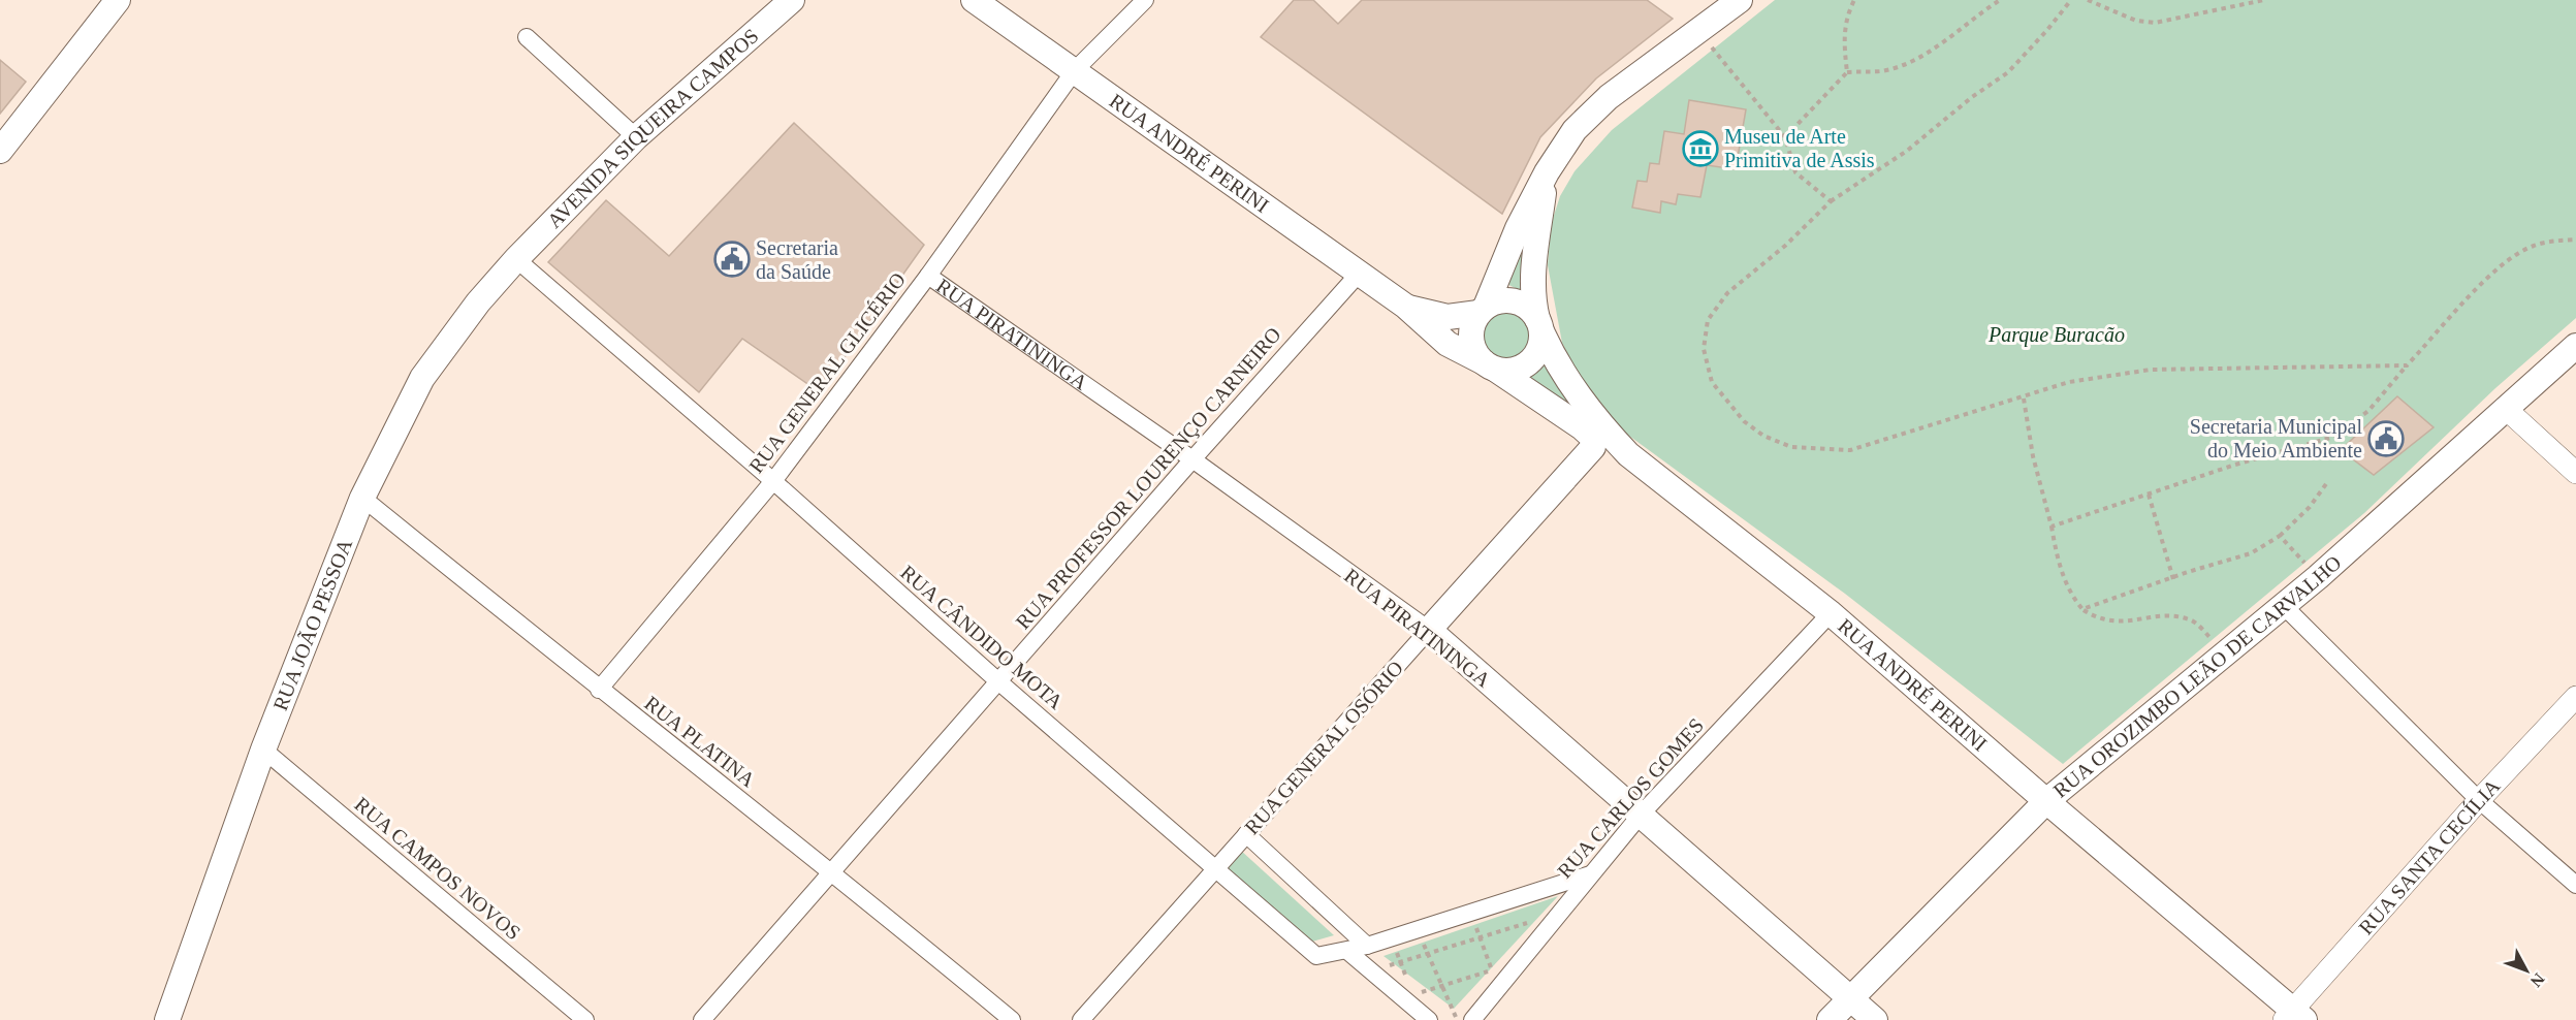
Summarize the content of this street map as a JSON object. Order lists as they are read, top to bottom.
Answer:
{
  "streets": {
    "main road": [
      "AVENIDA SIQUEIRA CAMPOS",
      "RUA ANDRÉ PERINI",
      "RUA PIRATININGA",
      "RUA JOÃO PESSOA",
      "RUA OROZIMBO LEÃO DE CARVALHO",
      "RUA GENERAL OSÓRIO"
    ],
    "street": [
      "RUA GENERAL GLICÉRIO",
      "RUA PROFESSOR LOURENÇO CARNEIRO",
      "RUA CÂNDIDO MOTA",
      "RUA PLATINA",
      "RUA CARLOS GOMES",
      "RUA SANTA CECÍLIA",
      "RUA CAMPOS NOVOS"
    ]
  },
  "crossings": [
    ["AVENIDA SIQUEIRA CAMPOS", "RUA JOÃO PESSOA"],
    ["AVENIDA SIQUEIRA CAMPOS", "RUA CÂNDIDO MOTA"],
    ["RUA ANDRÉ PERINI", "RUA GENERAL GLICÉRIO"],
    ["RUA ANDRÉ PERINI", "RUA PROFESSOR LOURENÇO CARNEIRO"],
    ["RUA ANDRÉ PERINI", "RUA OROZIMBO LEÃO DE CARVALHO"],
    ["RUA ANDRÉ PERINI", "RUA GENERAL OSÓRIO"],
    ["RUA ANDRÉ PERINI", "RUA CARLOS GOMES"],
    ["RUA ANDRÉ PERINI", "RUA SANTA CECÍLIA"],
    ["RUA PIRATININGA", "RUA GENERAL GLICÉRIO"],
    ["RUA PIRATININGA", "RUA PROFESSOR LOURENÇO CARNEIRO"],
    ["RUA PIRATININGA", "RUA OROZIMBO LEÃO DE CARVALHO"],
    ["RUA PIRATININGA", "RUA GENERAL OSÓRIO"],
    ["RUA PIRATININGA", "RUA CARLOS GOMES"],
    ["RUA GENERAL GLICÉRIO", "RUA CÂNDIDO MOTA"],
    ["RUA GENERAL GLICÉRIO", "RUA PLATINA"],
    ["RUA PROFESSOR LOURENÇO CARNEIRO", "RUA CÂNDIDO MOTA"],
    ["RUA PROFESSOR LOURENÇO CARNEIRO", "RUA PLATINA"],
    ["RUA JOÃO PESSOA", "RUA CÂNDIDO MOTA"],
    ["RUA JOÃO PESSOA", "RUA PLATINA"],
    ["RUA JOÃO PESSOA", "RUA CAMPOS NOVOS"],
    ["RUA CÂNDIDO MOTA", "RUA GENERAL OSÓRIO"],
    ["RUA CÂNDIDO MOTA", "RUA CARLOS GOMES"]
  ],
  "parks": ["Parque Buracão"],
  "places": {
    "museum": ["Museu de Arte Primitiva de Assis"],
    "public building": ["Secretaria da Saúde", "Secretaria Municipal do Meio Ambiente"]
  },
  "north": "bottom right"
}
